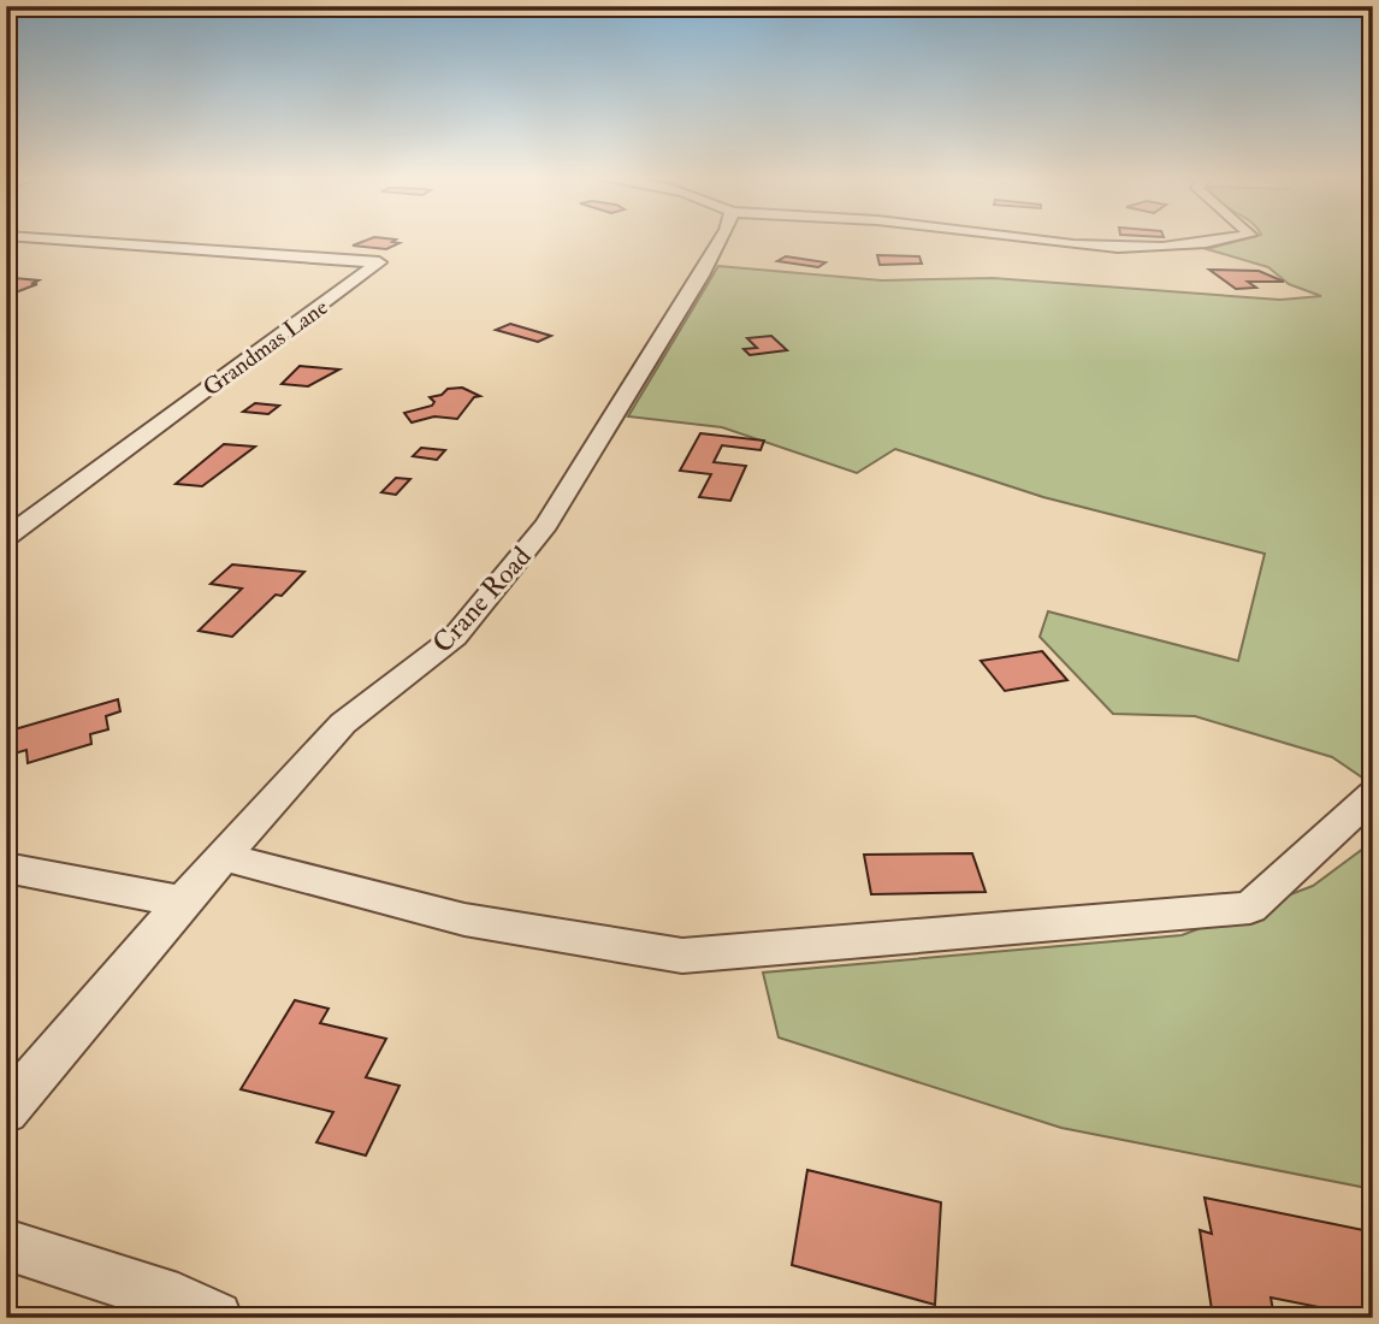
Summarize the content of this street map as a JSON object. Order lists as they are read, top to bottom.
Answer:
{
  "streets": {
    "street": ["Grandmas Lane", "Crane Road"]
  }
}
